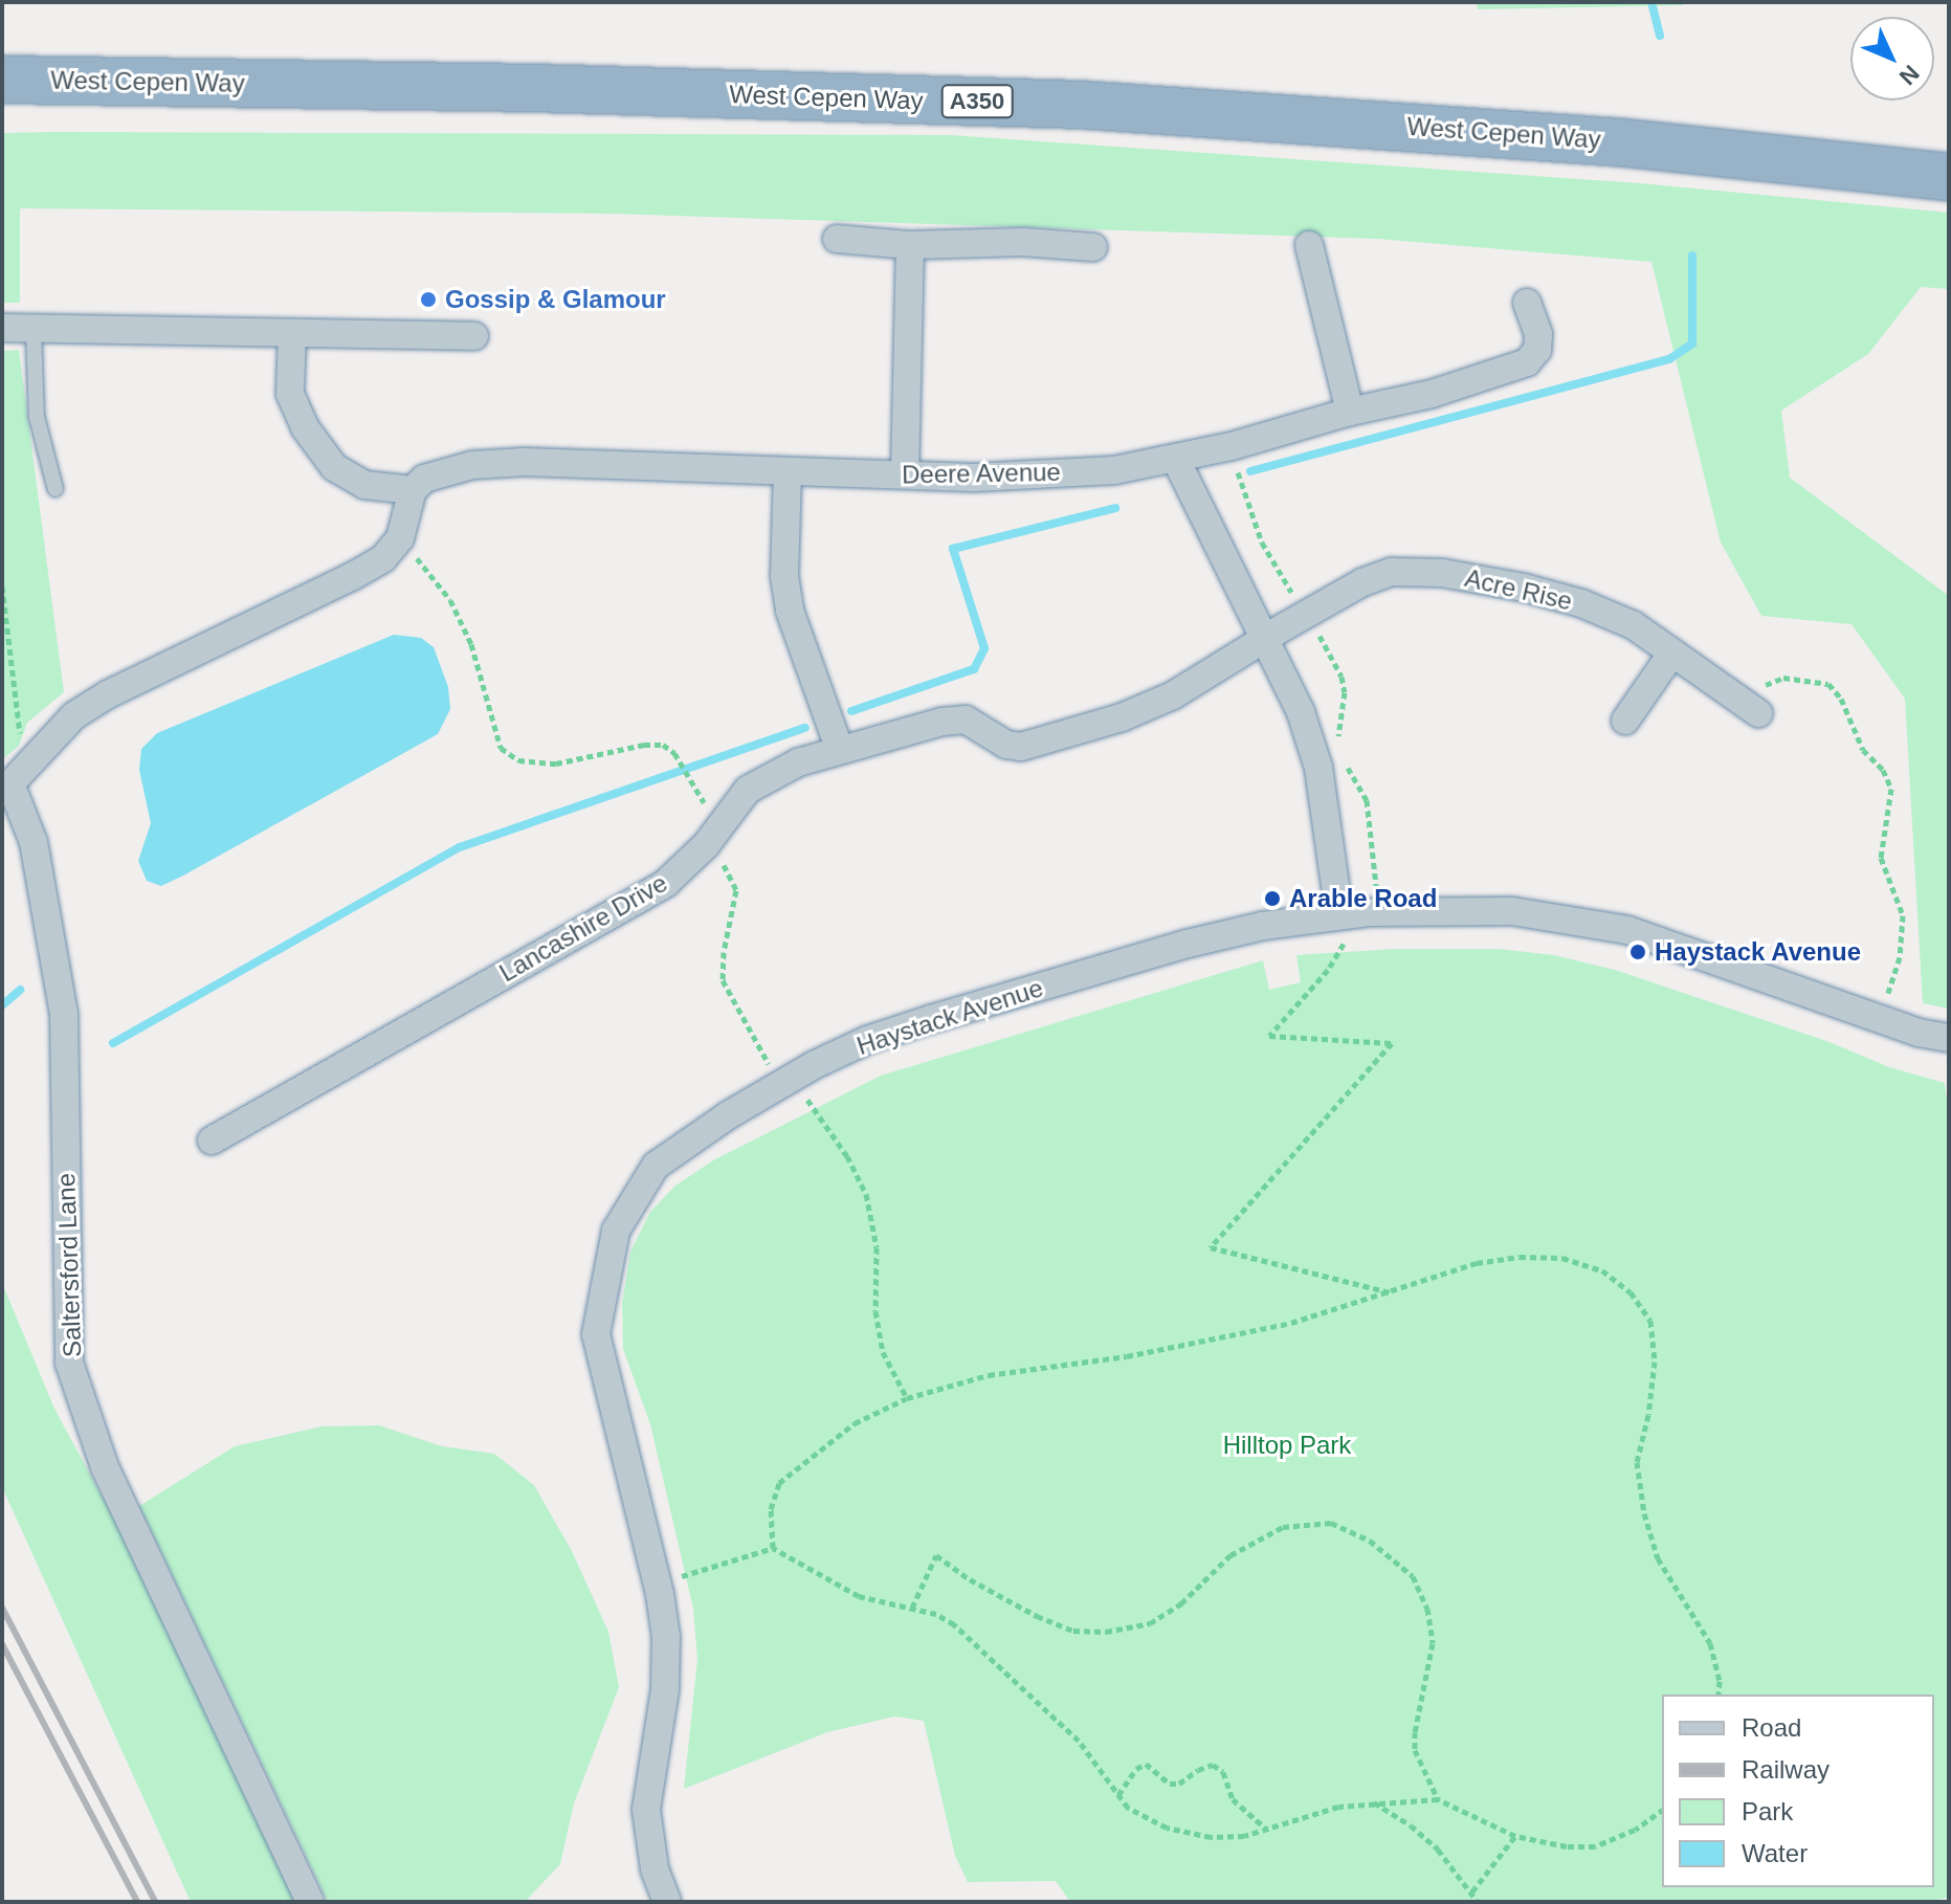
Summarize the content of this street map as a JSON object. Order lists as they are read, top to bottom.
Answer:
{
  "streets": {
    "highway": ["West Cepen Way", "A350"],
    "street": [
      "Deere Avenue",
      "Acre Rise",
      "Lancashire Drive",
      "Haystack Avenue",
      "Saltersford Lane"
    ]
  },
  "crossings": [
    ["Acre Rise", "Lancashire Drive"]
  ],
  "parks": ["Hilltop Park"],
  "places": ["Gossip & Glamour", "Arable Road", "Haystack Avenue"],
  "legend": [
    "Road",
    "Railway",
    "Park",
    "Water"
  ],
  "north": "bottom right"
}
